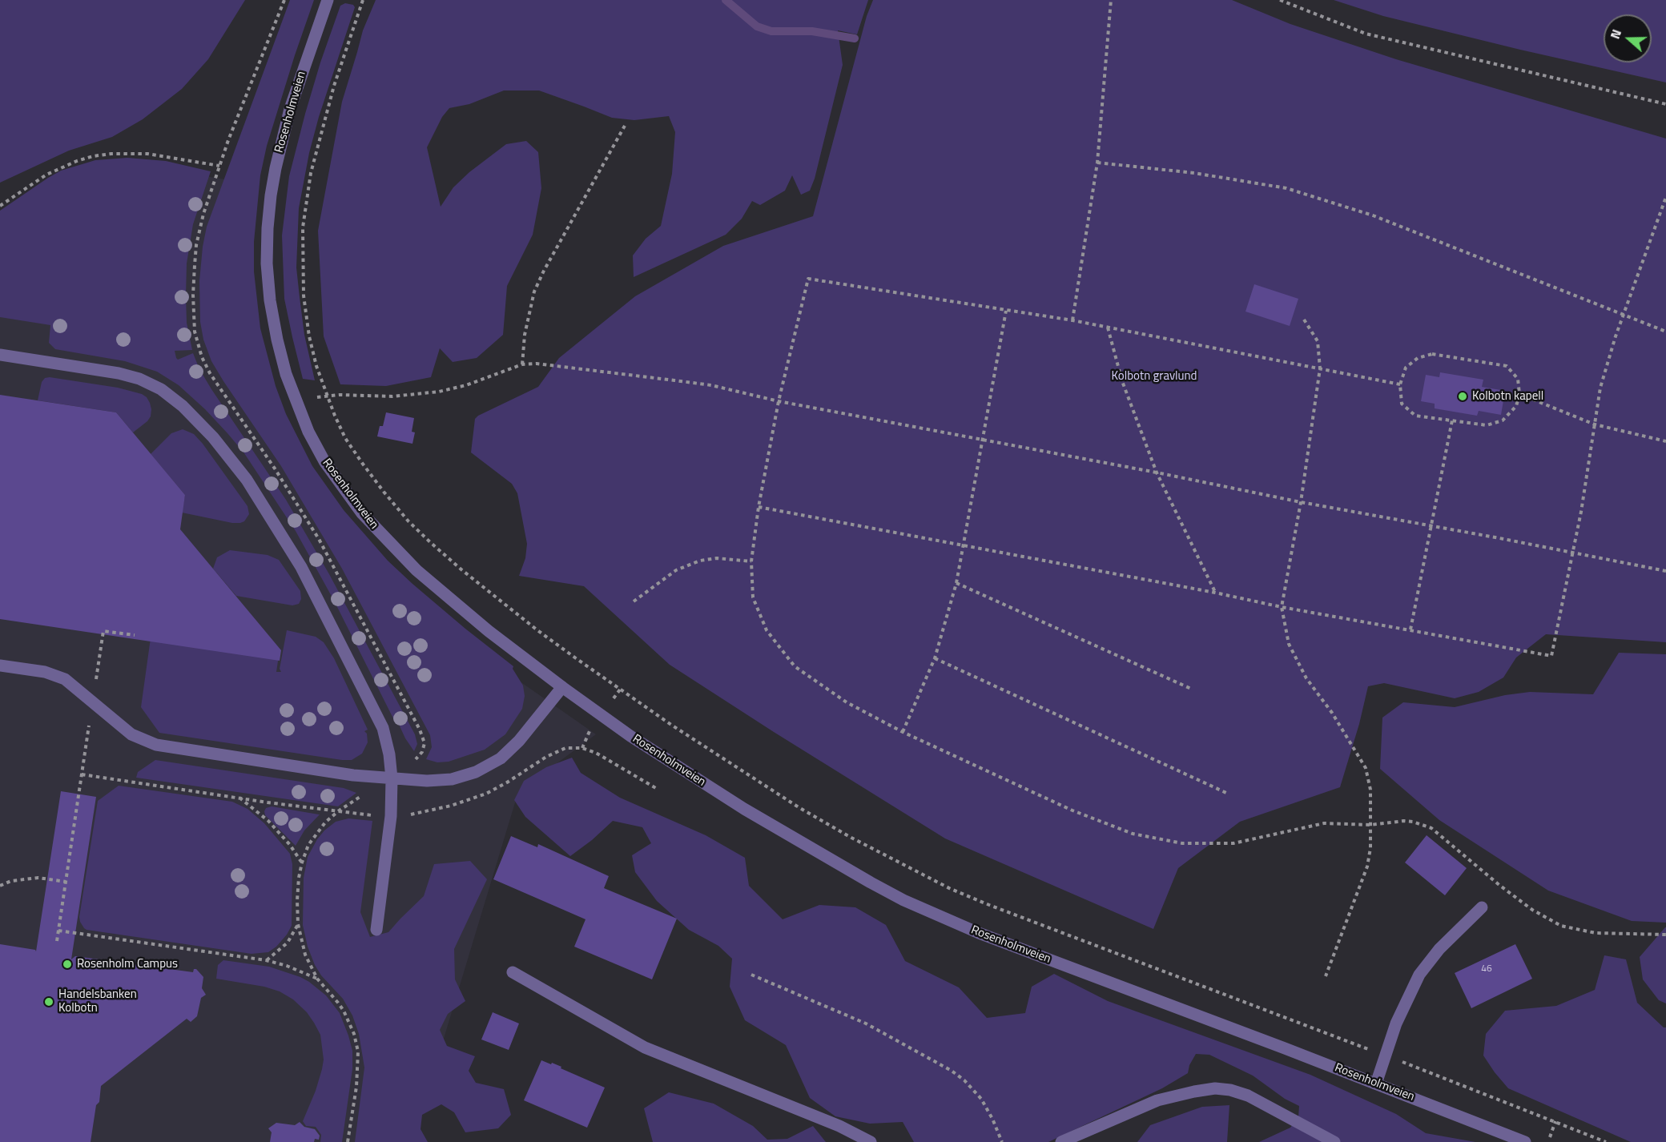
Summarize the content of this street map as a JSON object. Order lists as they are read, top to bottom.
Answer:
{
  "streets": {
    "street": ["Rosenholmveien"]
  },
  "parks": ["Kolbotn gravlund"],
  "places": ["Kolbotn kapell", "Rosenholm Campus", "Handelsbanken Kolbotn"],
  "house_numbers": ["46"],
  "north": "left"
}
